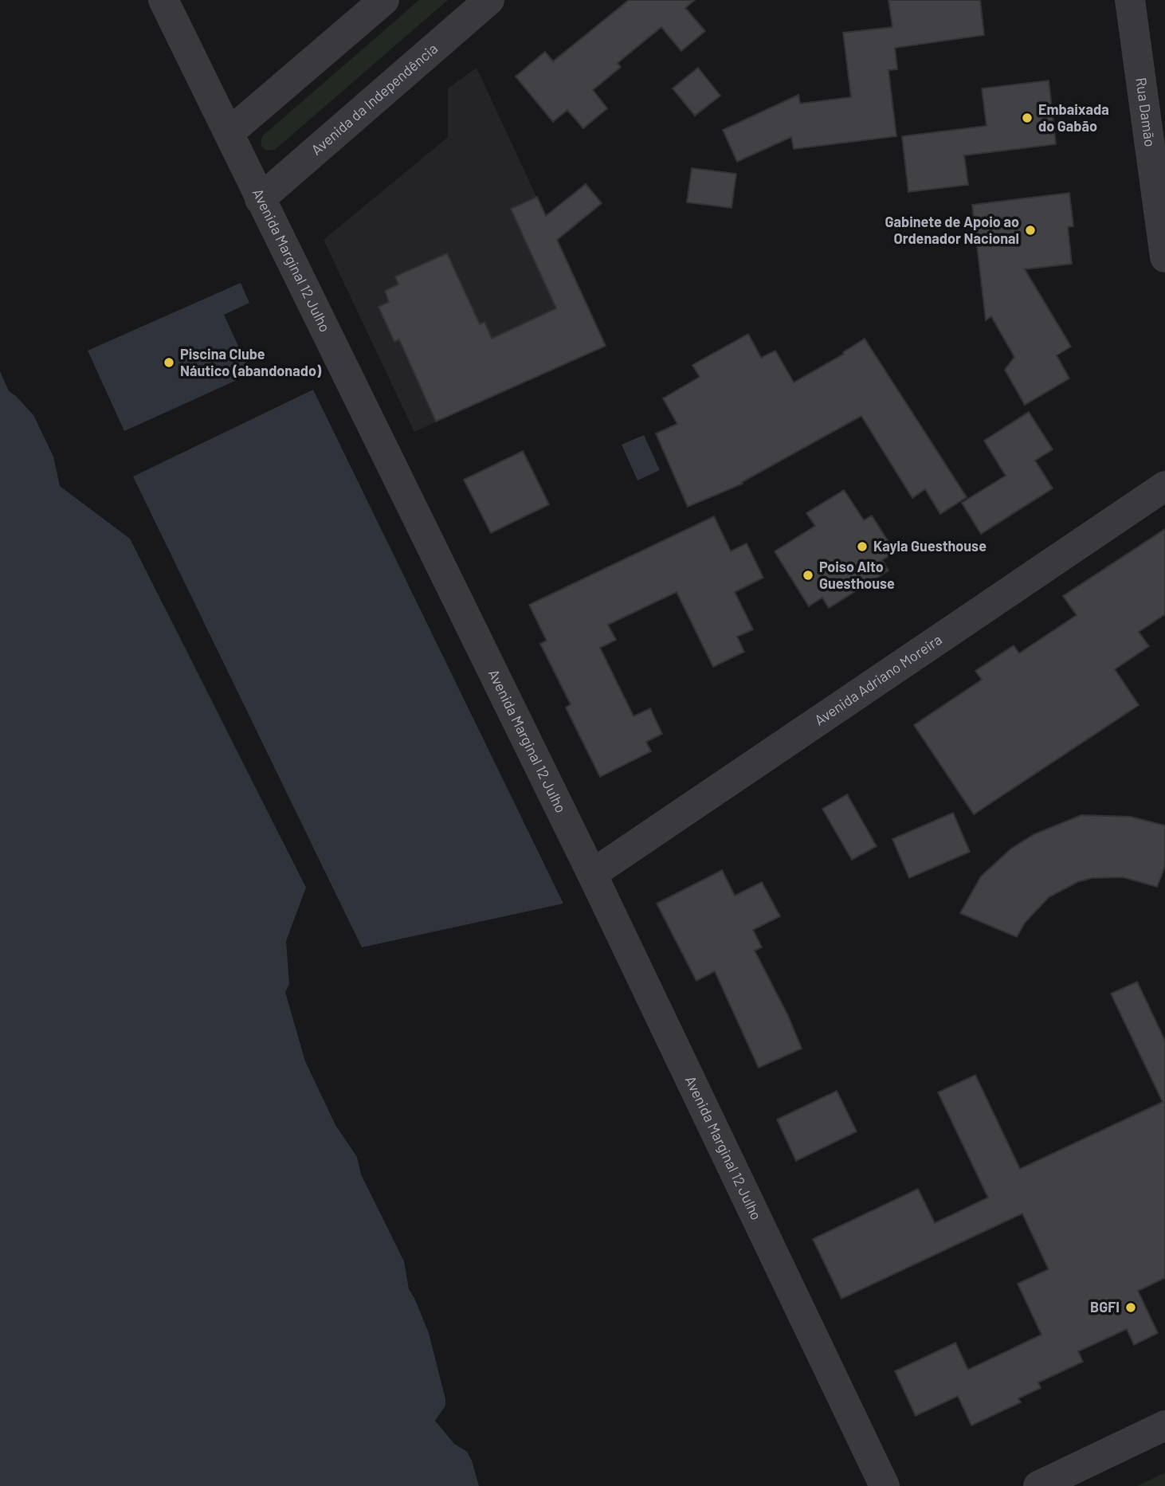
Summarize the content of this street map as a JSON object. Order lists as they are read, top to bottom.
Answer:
{
  "streets": {
    "street": [
      "Avenida da Independência",
      "Rua Damão",
      "Avenida Marginal 12 Julho",
      "Avenida Adriano Moreira"
    ]
  },
  "crossings": [
    ["Avenida da Independência", "Avenida Marginal 12 Julho"],
    ["Avenida Marginal 12 Julho", "Avenida Adriano Moreira"]
  ],
  "places": [
    "Embaixada do Gabão",
    "Gabinete de Apoio ao Ordenador Nacional",
    "Piscina Clube Náutico (abandonado)",
    "Kayla Guesthouse",
    "Poiso Alto Guesthouse",
    "BGFI"
  ]
}
